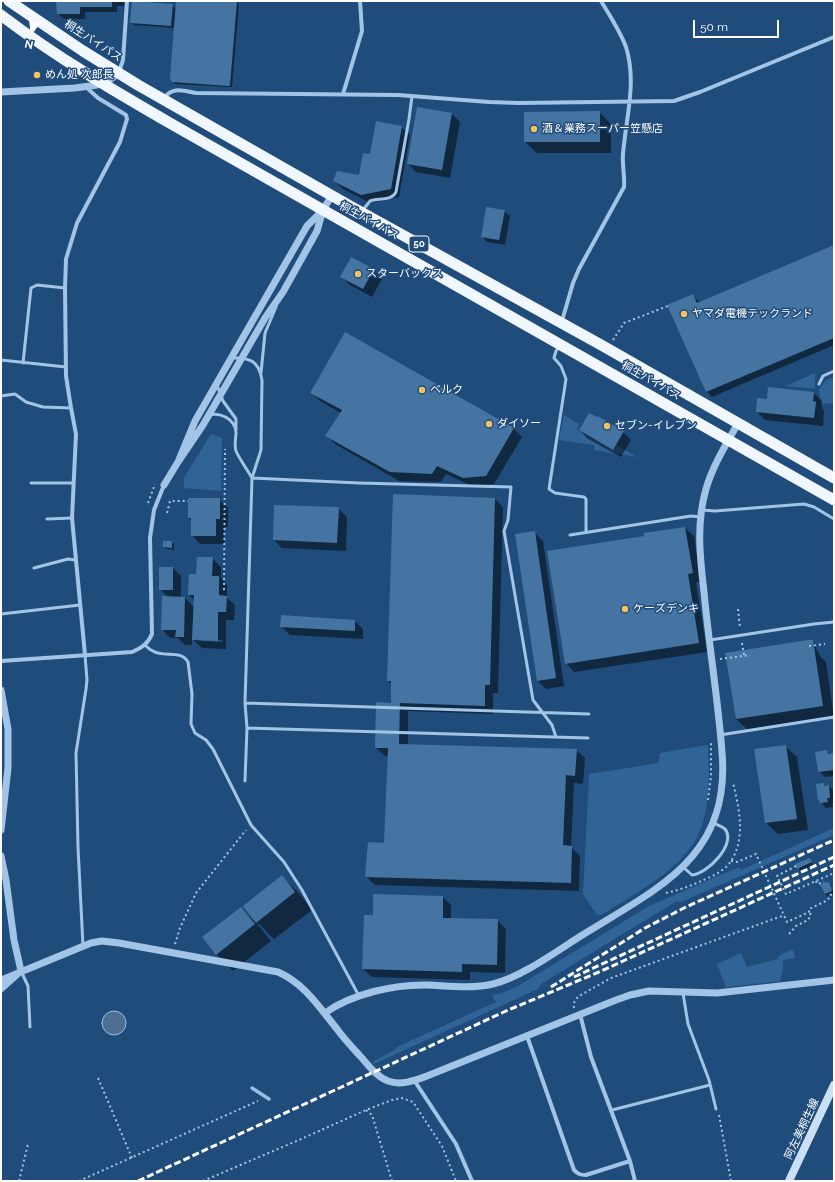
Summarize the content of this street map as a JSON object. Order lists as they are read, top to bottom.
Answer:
{
  "streets": {
    "highway": ["桐生バイパス", "50"],
    "main road": ["阿左美桐生線"]
  },
  "places": [
    "めん処 次郎長",
    "酒＆業務スーパー笠懸店",
    "スターバックス",
    "ヤマダ電機テックランド",
    "ベルク",
    "ダイソー",
    "セブン-イレブン",
    "ケーズデンキ"
  ],
  "scale_bar": "50 m",
  "north": "bottom"
}
